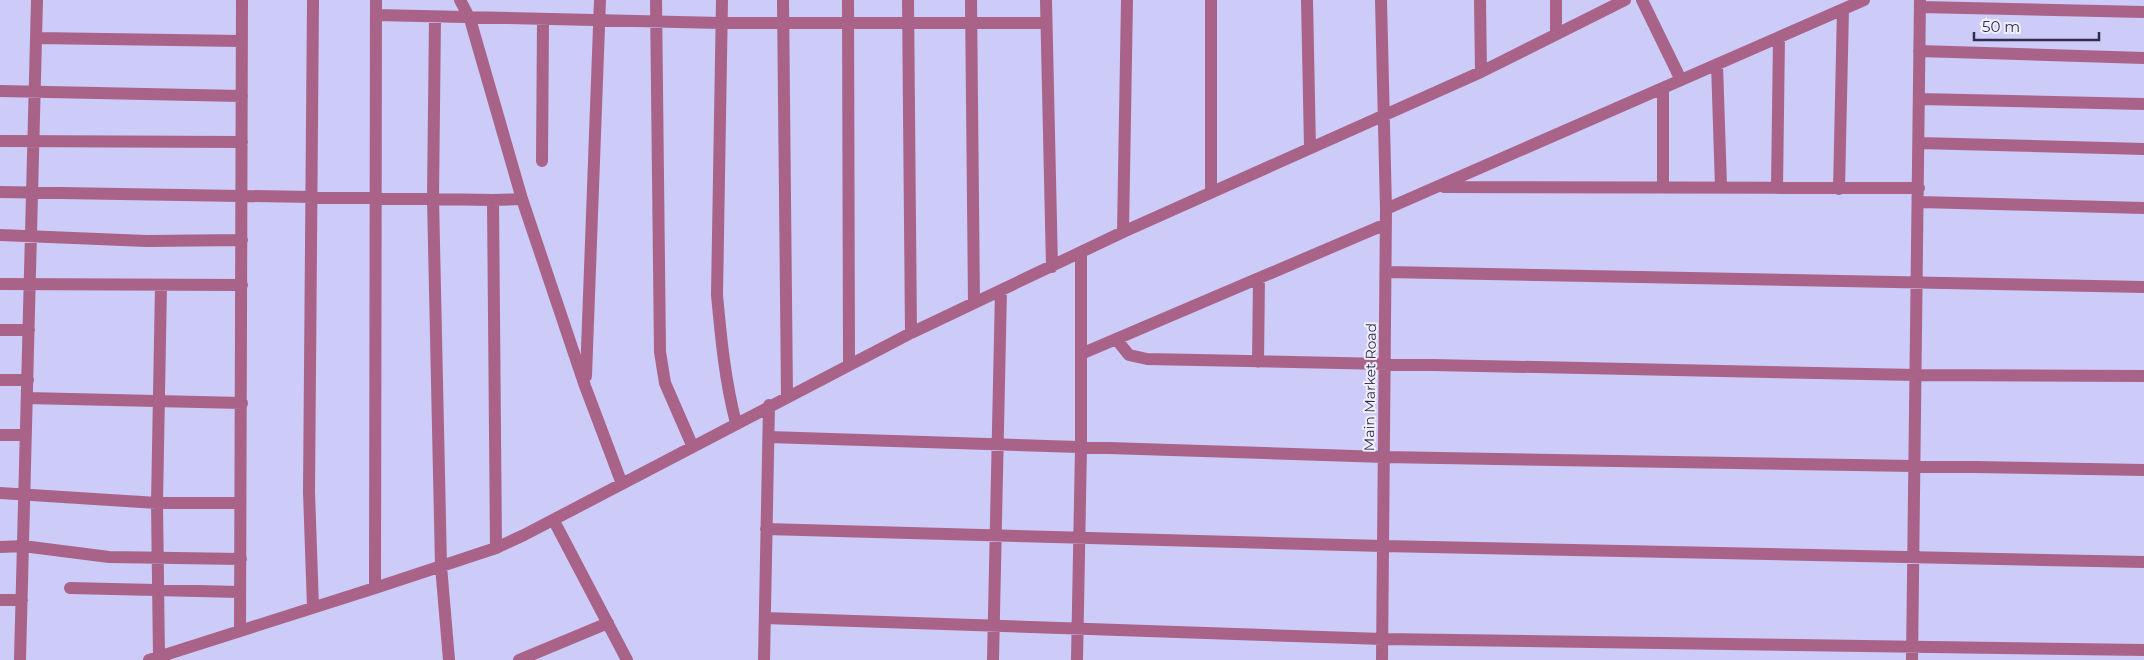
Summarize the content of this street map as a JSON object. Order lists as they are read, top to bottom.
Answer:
{
  "streets": {
    "street": ["Main Market Road"]
  },
  "scale_bar": "50 m"
}
